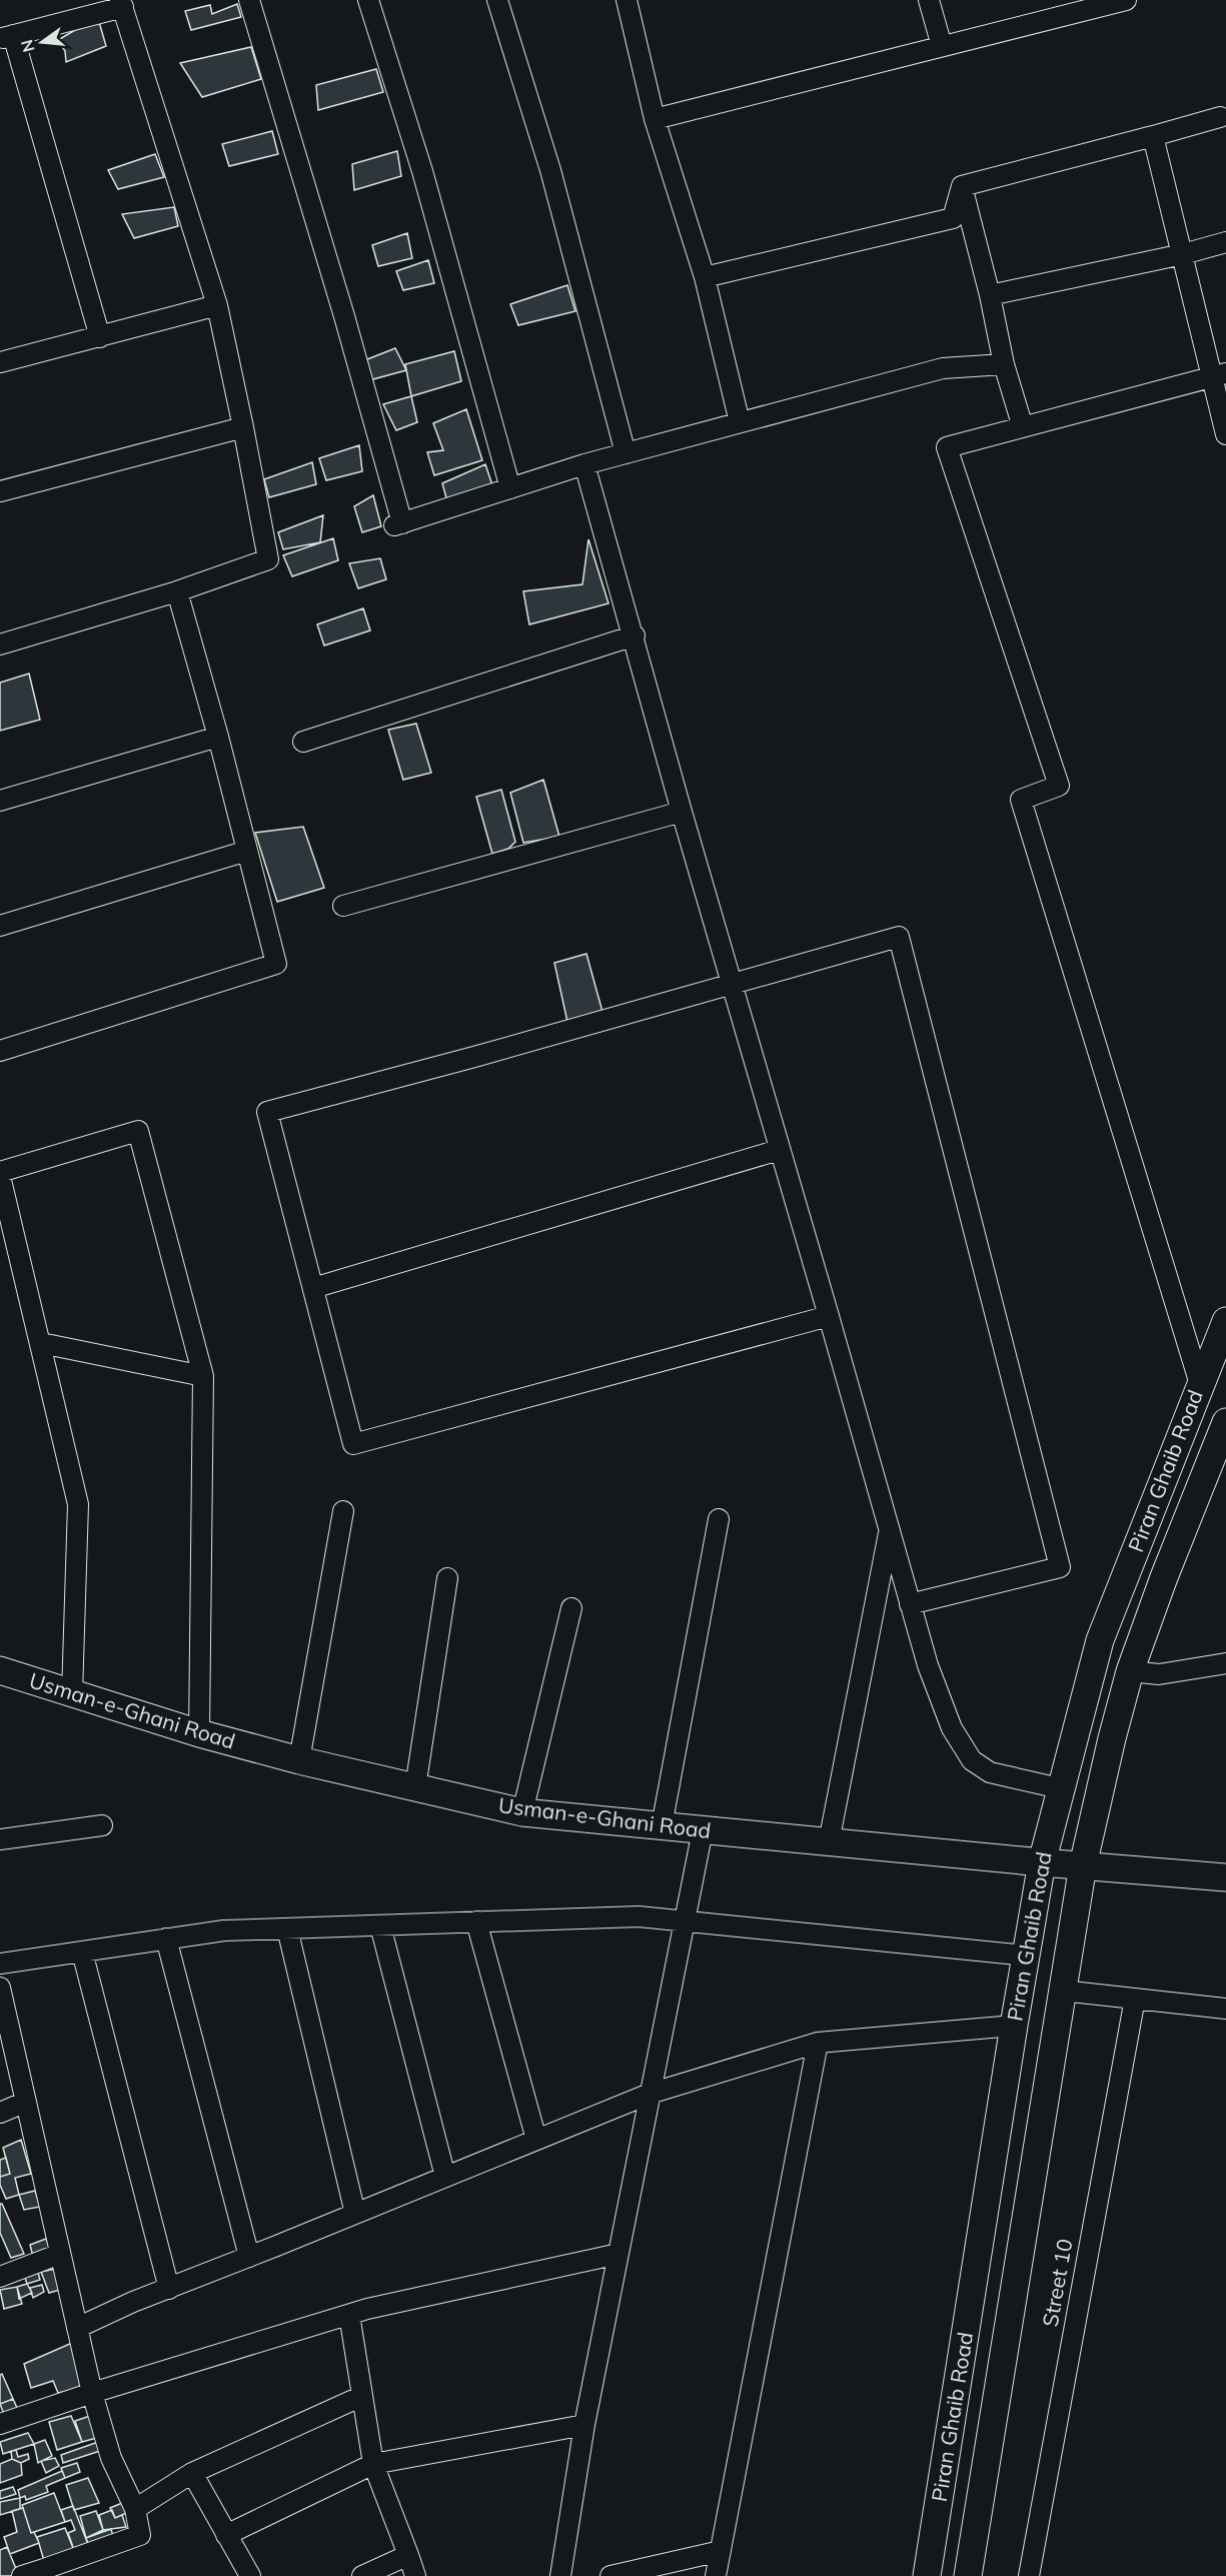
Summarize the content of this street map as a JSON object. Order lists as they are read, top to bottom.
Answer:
{
  "streets": {
    "main road": ["Piran Ghaib Road", "Usman-e-Ghani Road"],
    "street": ["Street 10"]
  },
  "crossings": [
    ["Piran Ghaib Road", "Usman-e-Ghani Road"]
  ],
  "north": "left"
}
